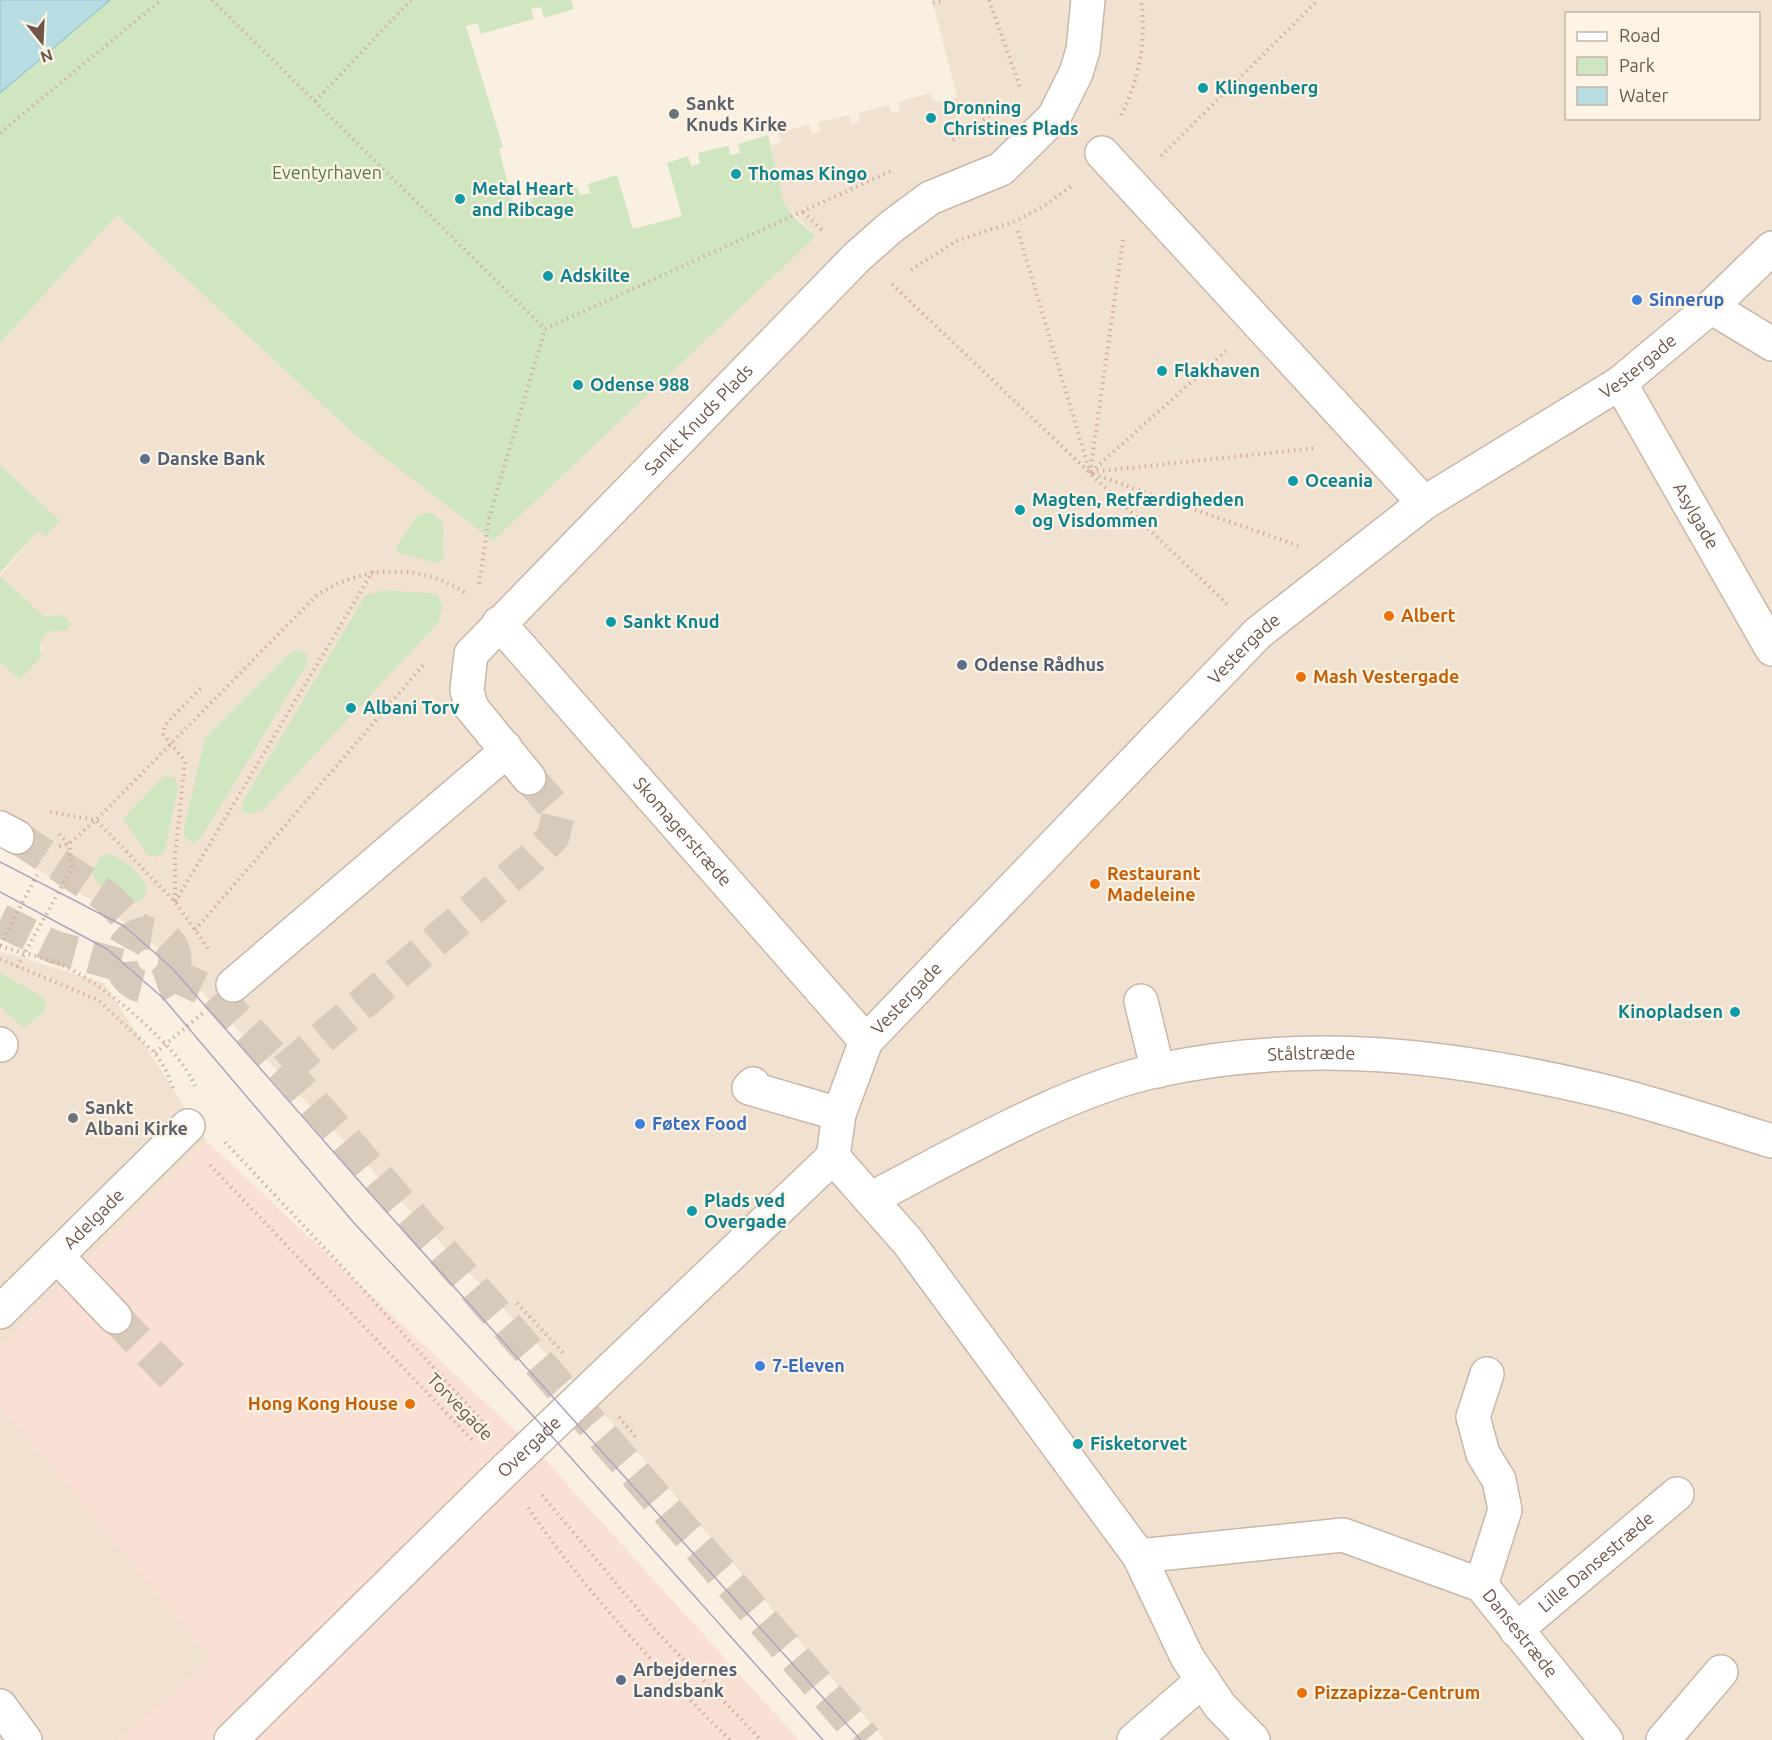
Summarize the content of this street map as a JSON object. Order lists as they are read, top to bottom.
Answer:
{
  "streets": {
    "street": [
      "Vestergade",
      "Sankt Knuds Plads",
      "Asylgade",
      "Skomagerstræde",
      "Stålstræde",
      "Adelgade",
      "Overgade",
      "Lille Dansestræde",
      "Dansestræde"
    ],
    "path": ["Torvegade"]
  },
  "crossings": [
    ["Vestergade", "Asylgade"],
    ["Vestergade", "Skomagerstræde"],
    ["Vestergade", "Overgade"],
    ["Sankt Knuds Plads", "Skomagerstræde"],
    ["Adelgade", "Torvegade"],
    ["Torvegade", "Overgade"],
    ["Lille Dansestræde", "Dansestræde"]
  ],
  "parks": ["Eventyrhaven"],
  "places": [
    "Klingenberg",
    "Sankt Knuds Kirke",
    "Dronning Christines Plads",
    "Thomas Kingo",
    "Metal Heart and Ribcage",
    "Adskilte",
    "Sinnerup",
    "Flakhaven",
    "Odense 988",
    "Danske Bank",
    "Oceania",
    "Magten, Retfærdigheden og Visdommen",
    "Albert",
    "Sankt Knud",
    "Odense Rådhus",
    "Mash Vestergade",
    "Albani Torv",
    "Restaurant Madeleine",
    "Kinopladsen",
    "Sankt Albani Kirke",
    "Føtex Food",
    "Plads ved Overgade",
    "7-Eleven",
    "Hong Kong House",
    "Fisketorvet",
    "Arbejdernes Landsbank",
    "Pizzapizza-Centrum"
  ],
  "legend": ["Road", "Park", "Water"],
  "north": "bottom"
}
